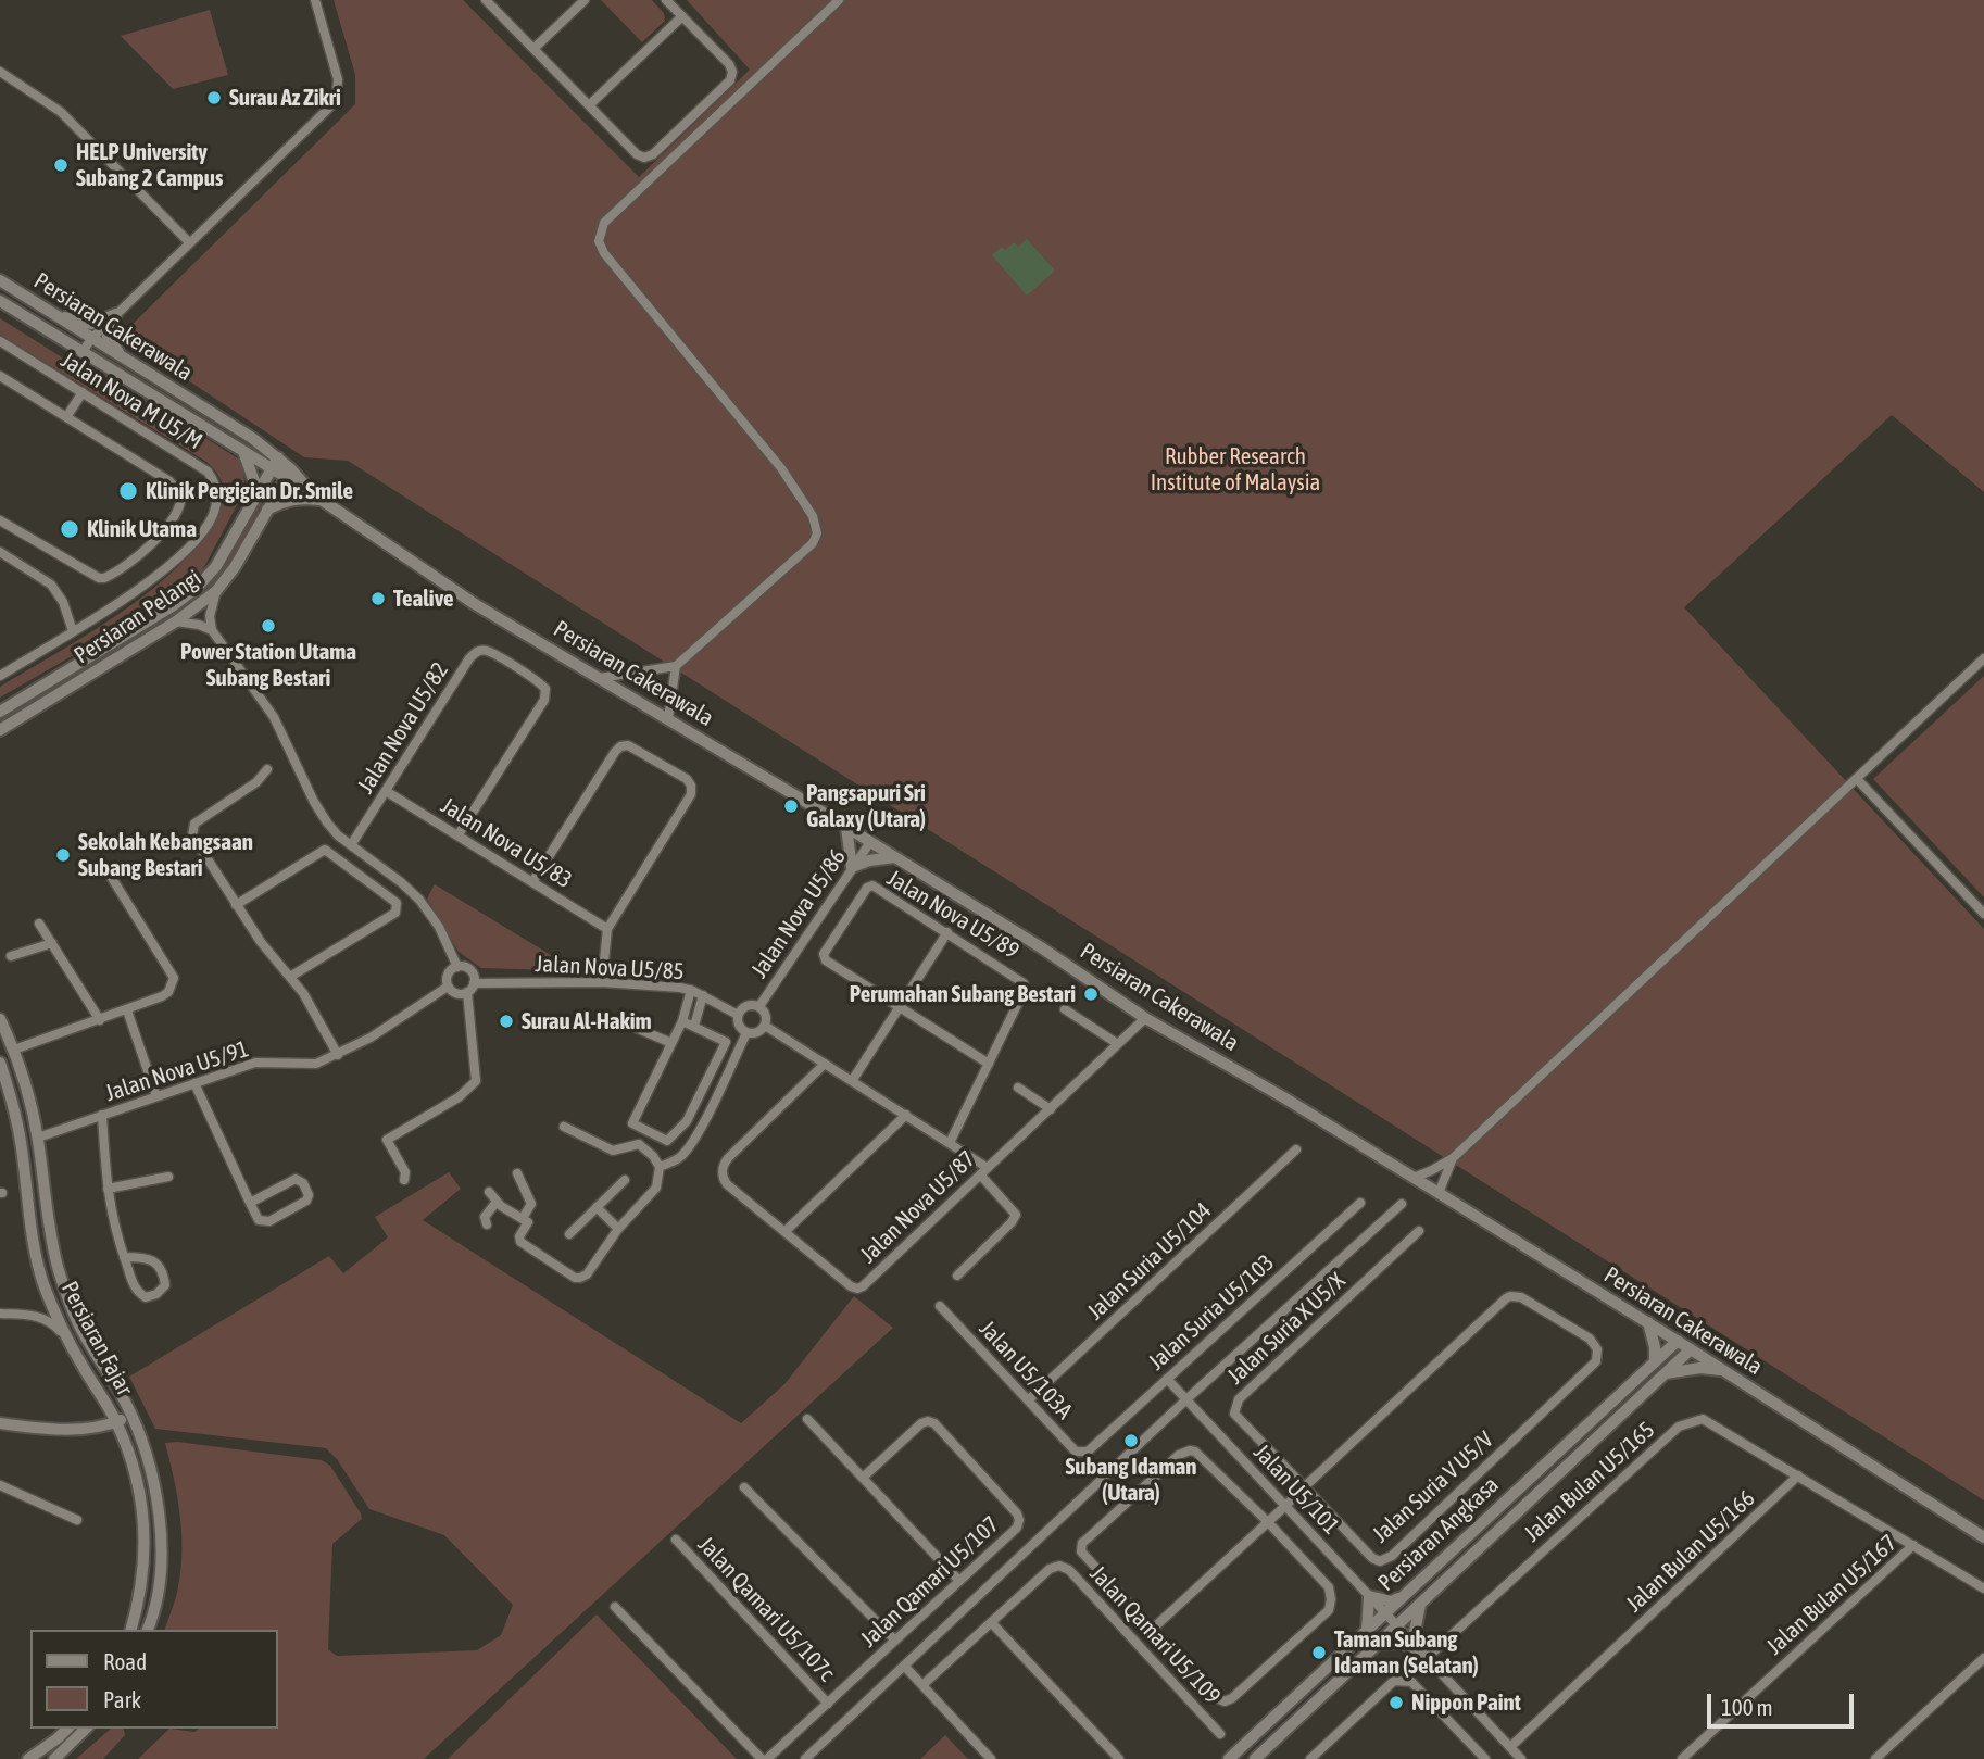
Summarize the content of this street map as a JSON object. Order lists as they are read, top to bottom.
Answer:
{
  "streets": {
    "street": [
      "Persiaran Cakerawala",
      "Jalan Nova M U5/M",
      "Persiaran Pelangi",
      "Jalan Nova U5/82",
      "Jalan Nova U5/83",
      "Jalan Nova U5/86",
      "Jalan Nova U5/89",
      "Jalan Nova U5/85",
      "Jalan Nova U5/91",
      "Jalan Nova U5/87",
      "Jalan Suria U5/104",
      "Jalan Suria U5/103",
      "Jalan Suria X U5/X",
      "Persiaran Fajar",
      "Jalan U5/103A",
      "Jalan Bulan U5/165",
      "Jalan Suria V U5/V",
      "Jalan U5/101",
      "Persiaran Angkasa",
      "Jalan Bulan U5/166",
      "Jalan Qamari U5/107",
      "Jalan Bulan U5/167",
      "Jalan Qamari U5/107c",
      "Jalan Qamari U5/109"
    ]
  },
  "crossings": [
    ["Persiaran Cakerawala", "Persiaran Pelangi"],
    ["Persiaran Cakerawala", "Jalan Nova U5/86"],
    ["Persiaran Cakerawala", "Jalan Nova U5/87"],
    ["Persiaran Cakerawala", "Persiaran Angkasa"],
    ["Jalan Nova U5/82", "Jalan Nova U5/83"],
    ["Jalan Nova U5/86", "Jalan Nova U5/85"],
    ["Jalan Nova U5/85", "Jalan Nova U5/91"],
    ["Jalan Suria U5/104", "Jalan U5/103A"],
    ["Jalan Suria U5/103", "Jalan U5/103A"],
    ["Jalan Suria U5/103", "Jalan U5/101"],
    ["Jalan Suria X U5/X", "Jalan Suria V U5/V"],
    ["Jalan Bulan U5/165", "Jalan U5/101"],
    ["Jalan Bulan U5/165", "Jalan Bulan U5/166"],
    ["Jalan U5/101", "Persiaran Angkasa"],
    ["Jalan U5/101", "Jalan Bulan U5/166"],
    ["Jalan Qamari U5/107", "Jalan Qamari U5/107c"]
  ],
  "parks": ["Rubber Research Institute of Malaysia"],
  "places": [
    "Surau Az Zikri",
    "HELP University Subang 2 Campus",
    "Klinik Pergigian Dr. Smile",
    "Klinik Utama",
    "Tealive",
    "Power Station Utama Subang Bestari",
    "Pangsapuri Sri Galaxy (Utara)",
    "Sekolah Kebangsaan Subang Bestari",
    "Perumahan Subang Bestari",
    "Surau Al-Hakim",
    "Subang Idaman (Utara)",
    "Taman Subang Idaman (Selatan)",
    "Nippon Paint"
  ],
  "legend": ["Road", "Park"],
  "scale_bar": "100 m"
}
